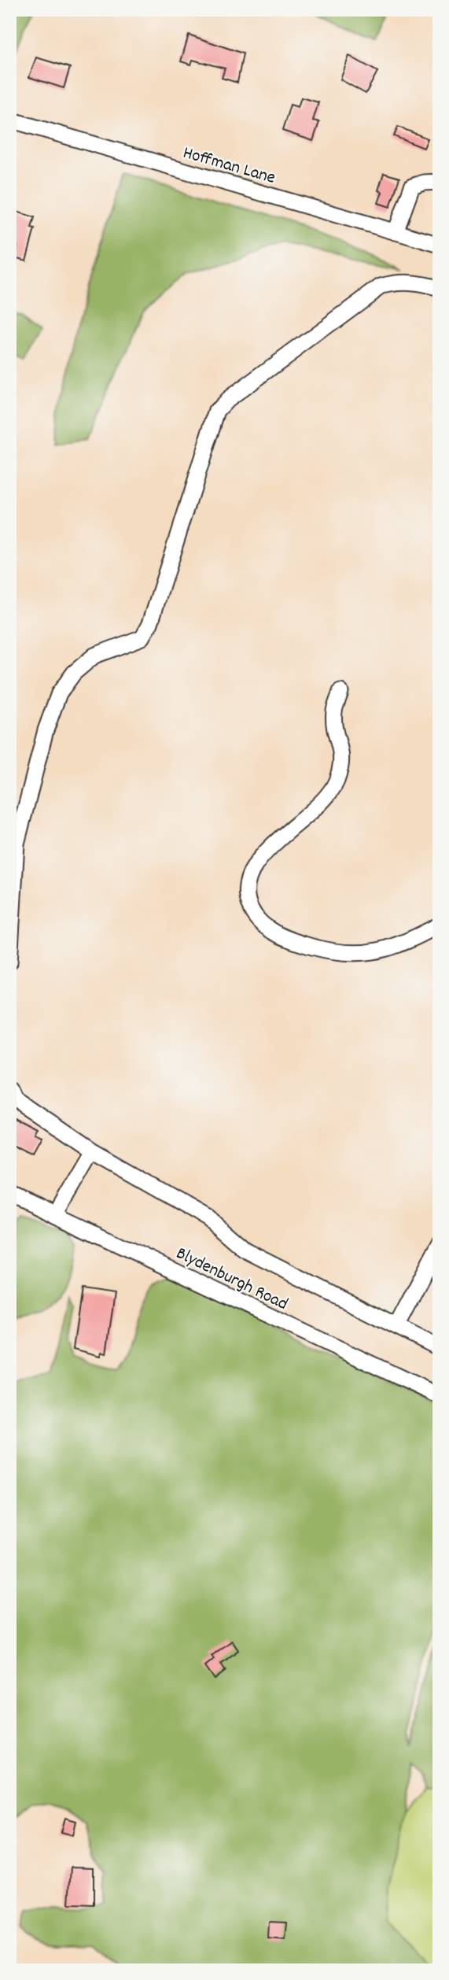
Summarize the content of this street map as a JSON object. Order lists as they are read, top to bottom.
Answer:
{
  "streets": {
    "street": ["Hoffman Lane", "Blydenburgh Road"]
  }
}
